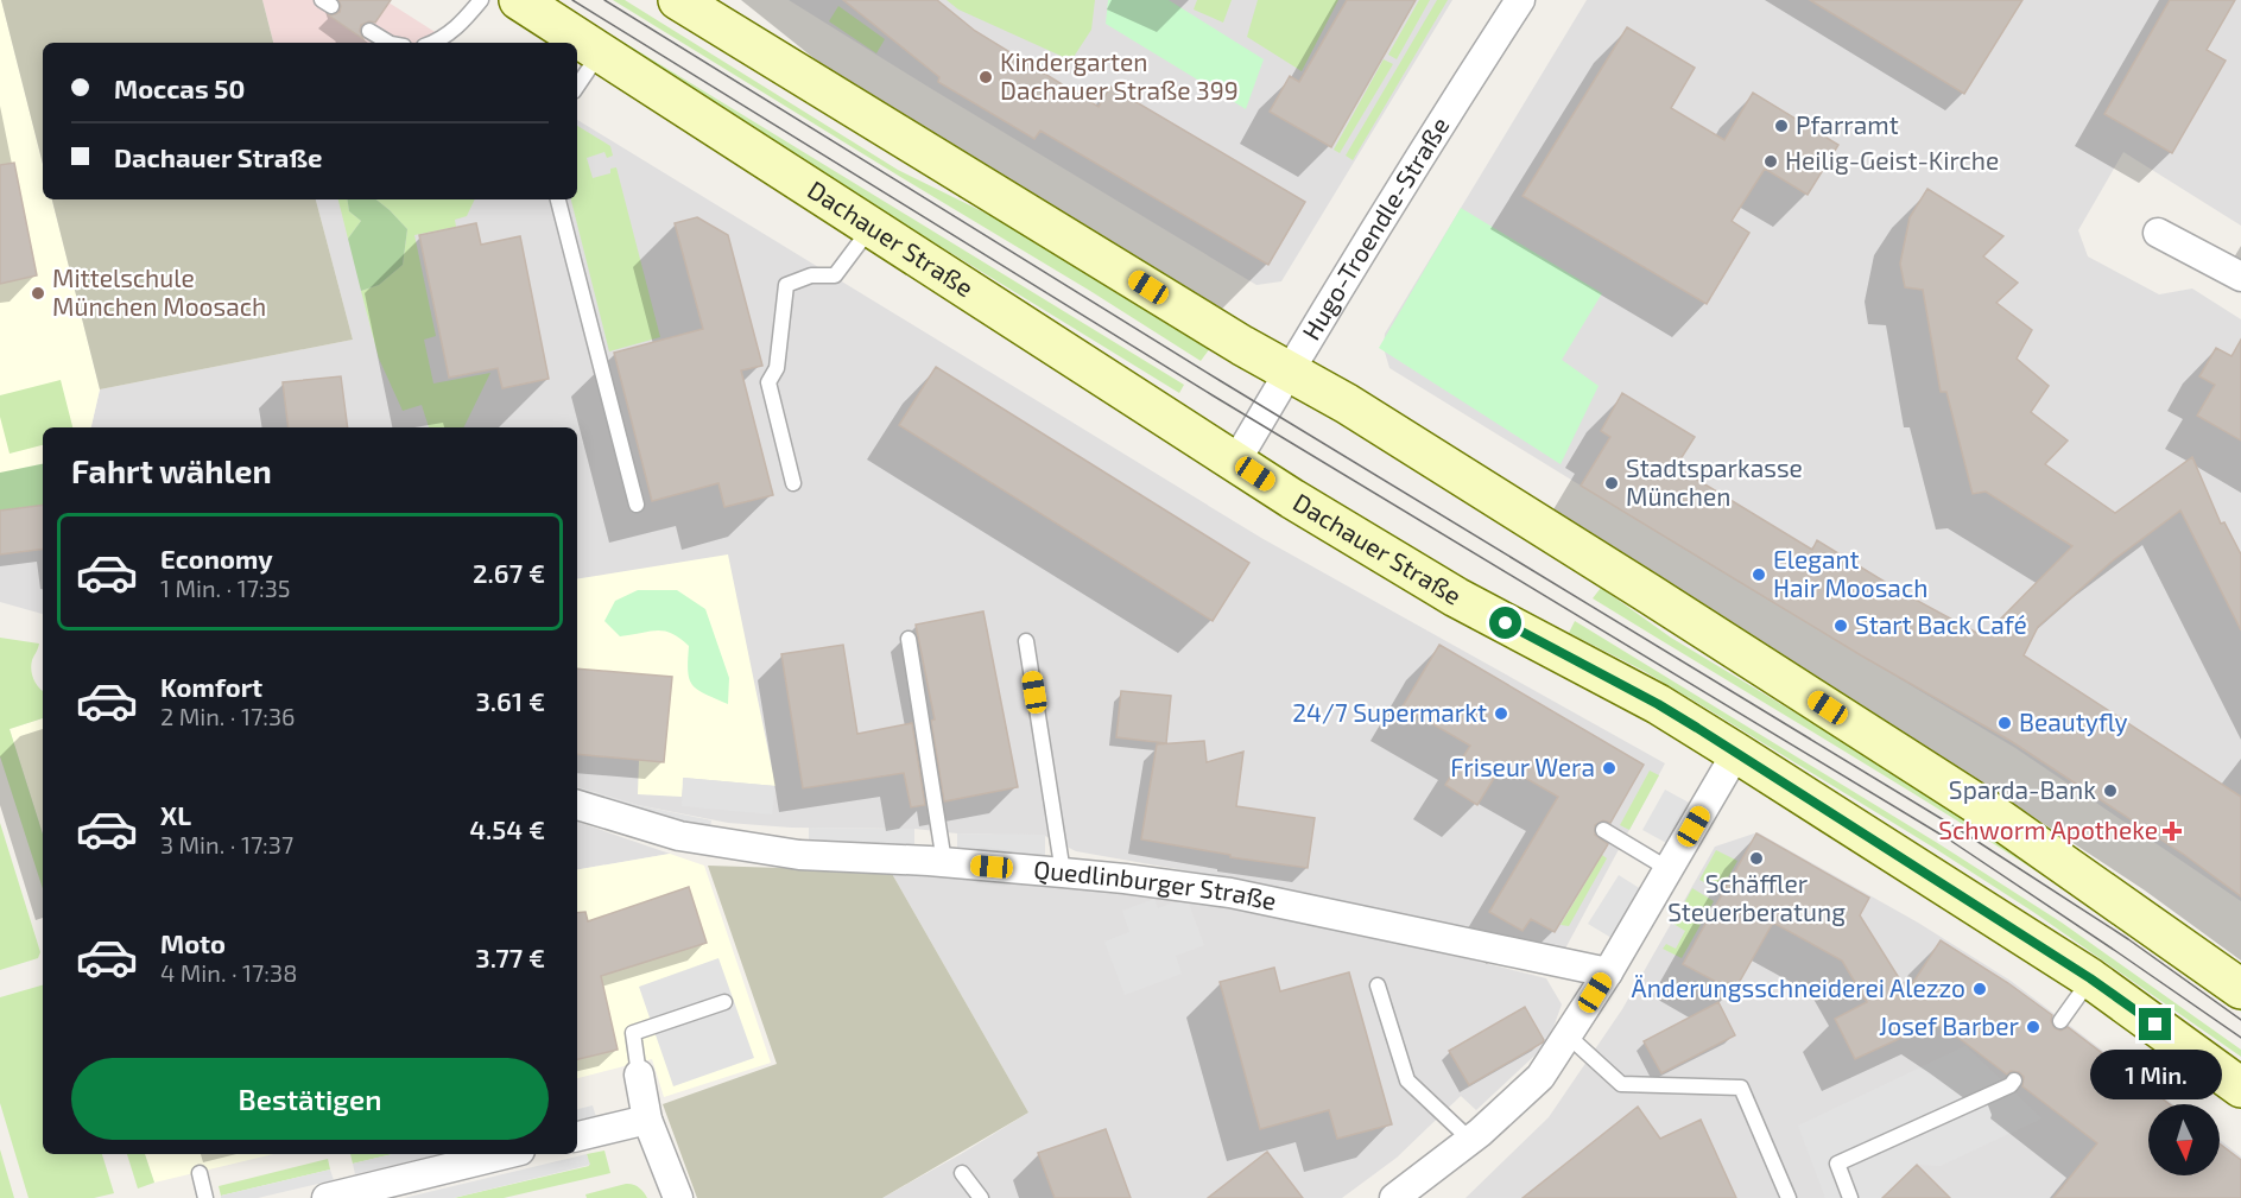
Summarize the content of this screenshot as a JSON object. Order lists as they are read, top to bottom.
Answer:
{
  "streets": {
    "main road": ["Dachauer Straße"],
    "street": ["Hugo-Troendle-Straße", "Quedlinburger Straße"]
  },
  "crossings": [
    ["Hugo-Troendle-Straße", "Dachauer Straße"]
  ],
  "places": {
    "other": [
      "Kindergarten Dachauer Straße 399",
      "Pfarramt",
      "Heilig-Geist-Kirche",
      "Mittelschule München Moosach",
      "Stadtsparkasse München",
      "Elegant Hair Moosach",
      "Start Back Café",
      "24/7 Supermarkt",
      "Beautyfly",
      "Friseur Wera",
      "Sparda-Bank",
      "Schäffler Steuerberatung",
      "Änderungsschneiderei Alezzo",
      "Josef Barber"
    ],
    "health": ["Schworm Apotheke"]
  },
  "north": "bottom",
  "page": {
    "banner": ["Moccas 50", "Dachauer Straße"],
    "heading": "Fahrt wählen",
    "list": [
      {
        "name": "Economy",
        "note": "1 Min. · 17:35",
        "value": "2.67 €"
      },
      {
        "name": "Komfort",
        "note": "2 Min. · 17:36",
        "value": "3.61 €"
      },
      {
        "name": "XL",
        "note": "3 Min. · 17:37",
        "value": "4.54 €"
      },
      {
        "name": "Moto",
        "note": "4 Min. · 17:38",
        "value": "3.77 €"
      }
    ],
    "buttons": "Bestätigen",
    "bubble": "1 Min."
  }
}
